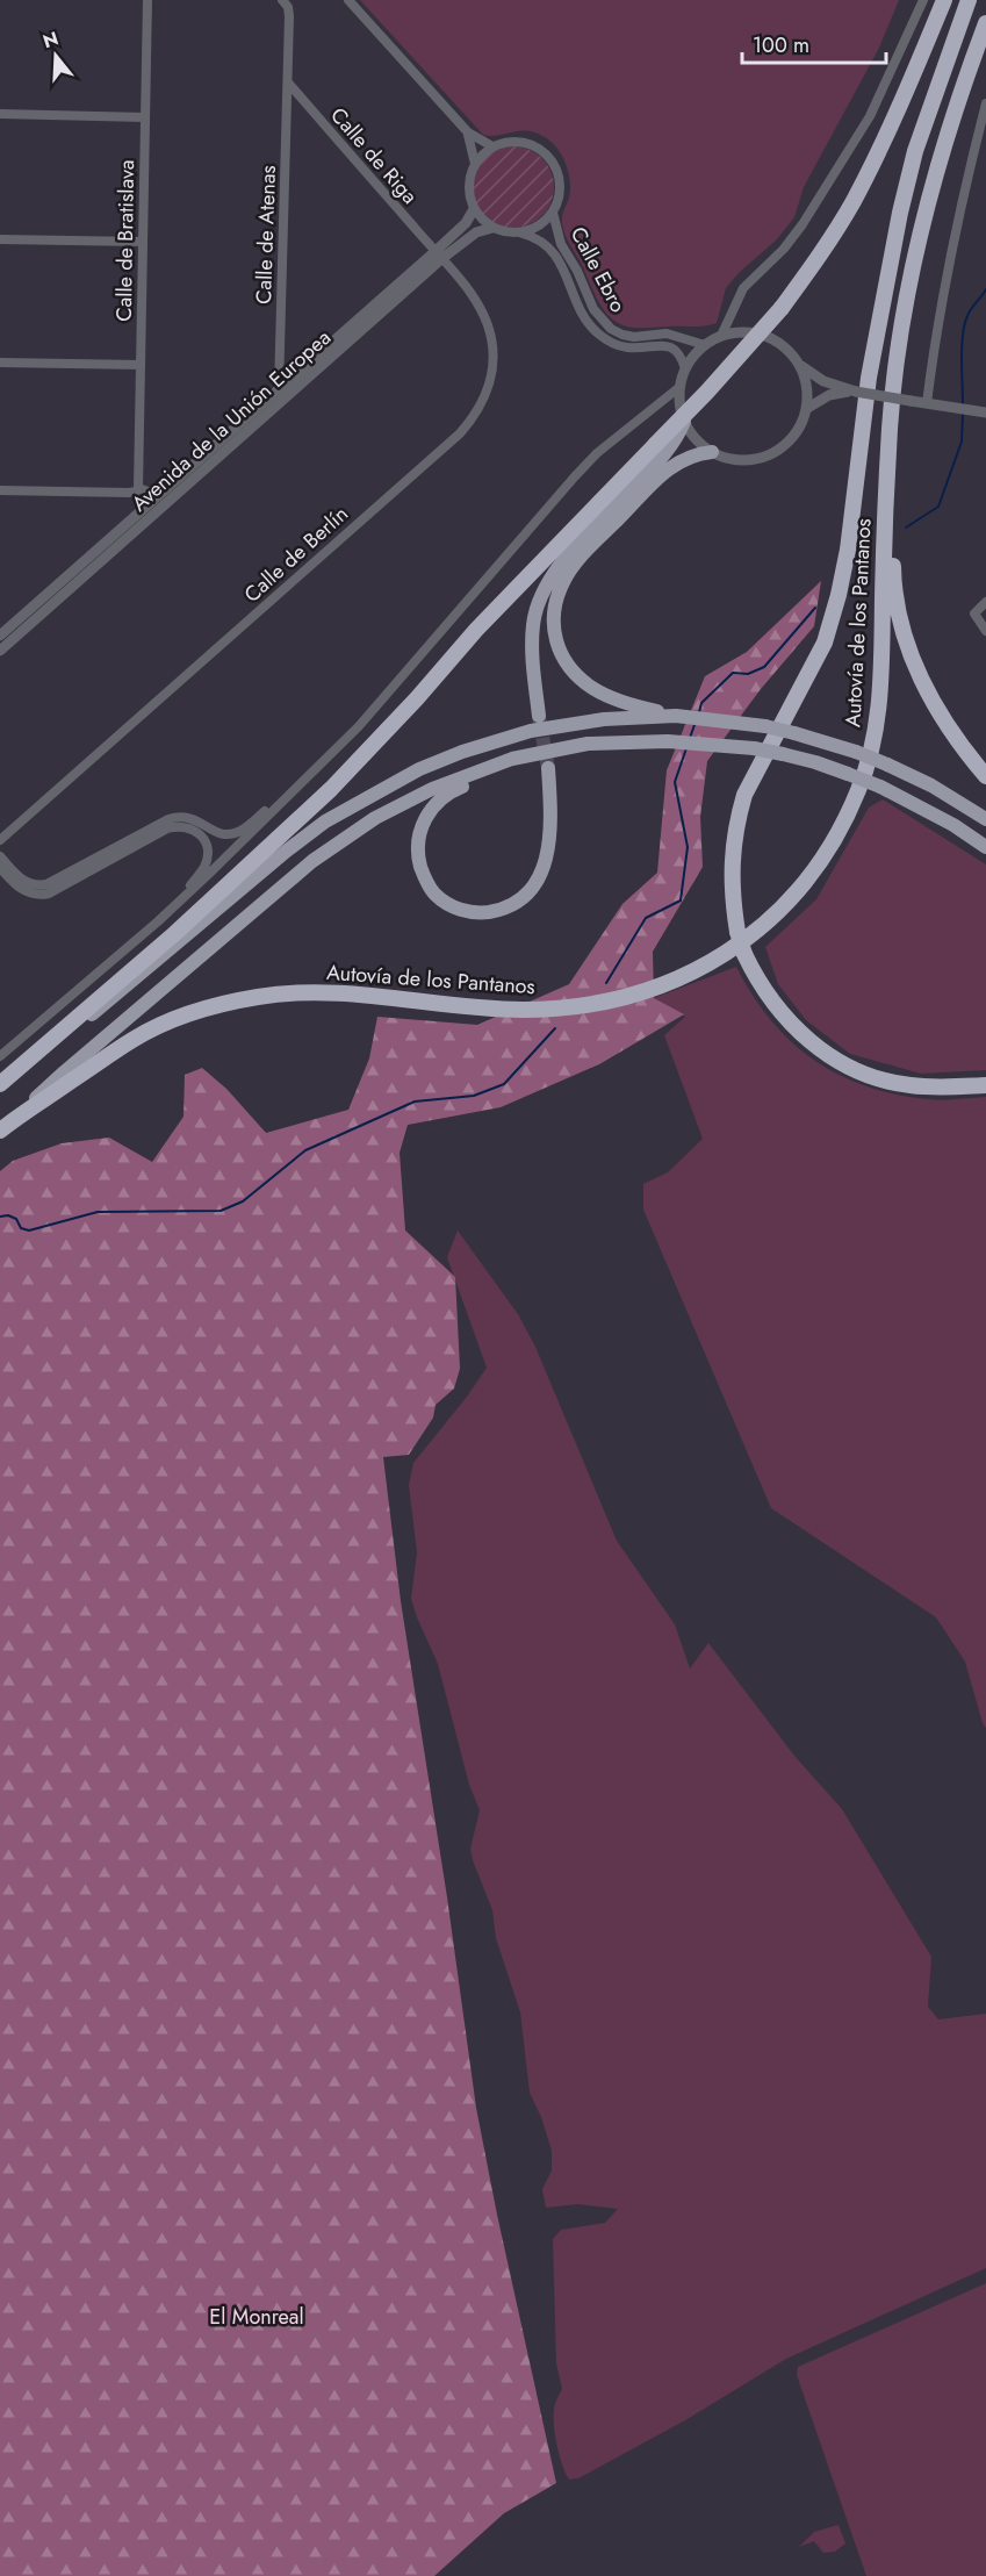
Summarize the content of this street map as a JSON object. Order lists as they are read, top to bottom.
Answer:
{
  "streets": {
    "highway": ["Autovía de los Pantanos"],
    "street": [
      "Calle de Riga",
      "Calle de Atenas",
      "Calle de Bratislava",
      "Calle Ebro",
      "Avenida de la Unión Europea",
      "Calle de Berlín"
    ]
  },
  "crossings": [
    ["Calle de Riga", "Calle de Atenas"],
    ["Calle de Riga", "Avenida de la Unión Europea"],
    ["Calle de Riga", "Calle de Berlín"],
    ["Calle de Atenas", "Avenida de la Unión Europea"],
    ["Calle de Bratislava", "Avenida de la Unión Europea"],
    ["Calle Ebro", "Avenida de la Unión Europea"],
    ["Avenida de la Unión Europea", "Calle de Berlín"]
  ],
  "parks": ["El Monreal"],
  "scale_bar": "100 m",
  "north": "top"
}
